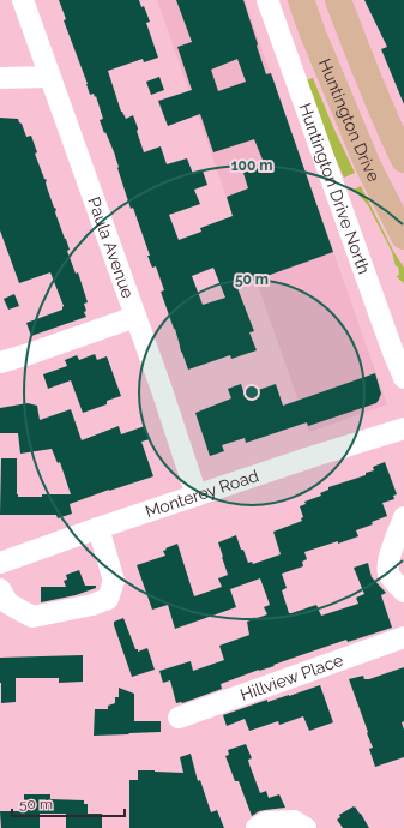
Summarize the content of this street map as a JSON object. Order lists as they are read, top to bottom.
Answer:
{
  "streets": {
    "main road": ["Huntington Drive"],
    "street": [
      "Huntington Drive North",
      "Paula Avenue",
      "Monterey Road",
      "Hillview Place"
    ]
  },
  "crossings": [
    ["Paula Avenue", "Monterey Road"]
  ],
  "scale_bar": "50 m",
  "rings": ["100 m", "50 m"]
}
